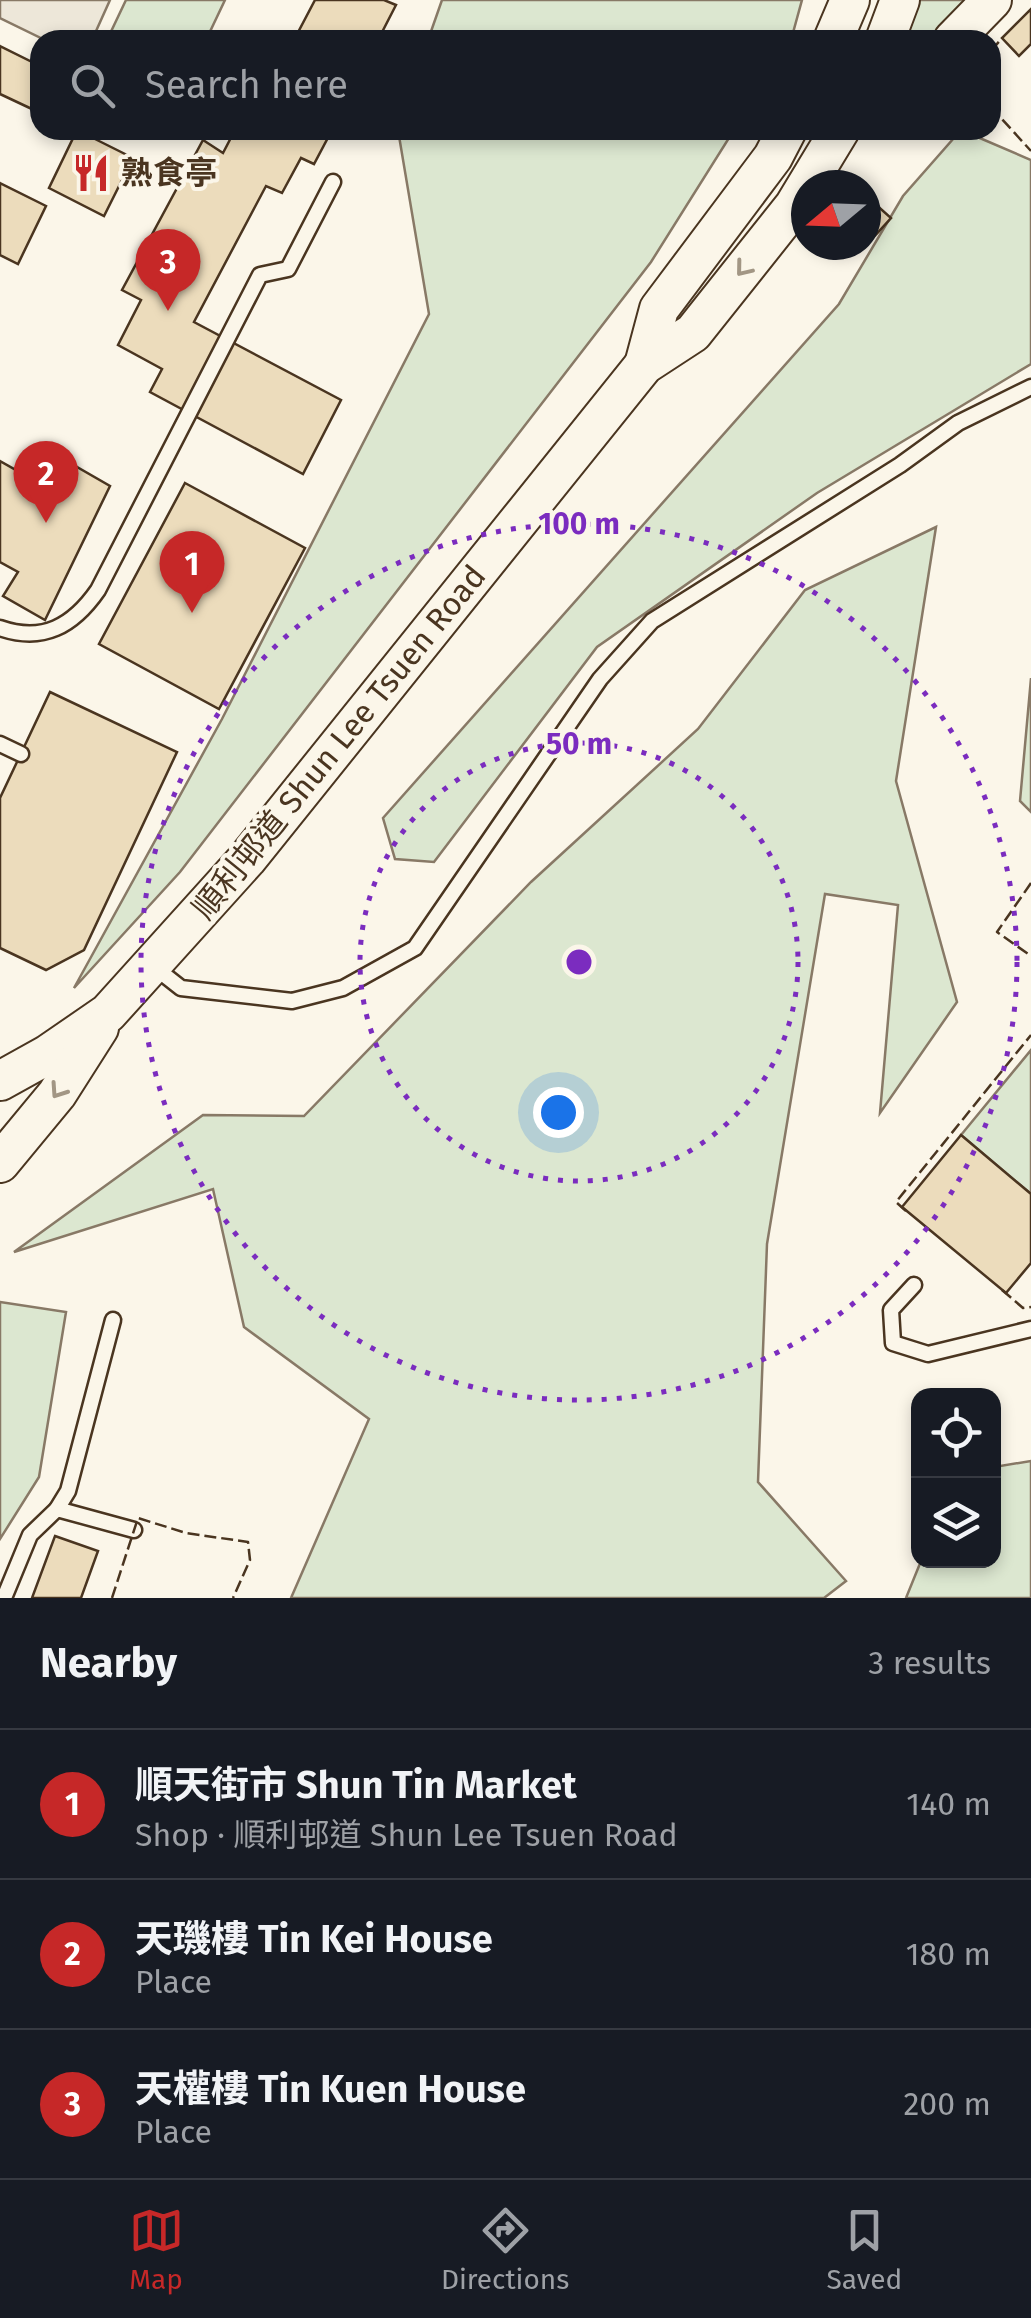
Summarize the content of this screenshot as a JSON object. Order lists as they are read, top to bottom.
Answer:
{
  "streets": {
    "main road": ["順利邨道 Shun Lee Tsuen Road"]
  },
  "places": {
    "restaurant": ["熟食亭"]
  },
  "north": "left",
  "page": {
    "search": "Search here",
    "pins": ["3", "2", "1"],
    "heading": ["Nearby", "3 results"],
    "list": [
      {
        "mark": "1",
        "name": "順天街市 Shun Tin Market",
        "note": "Shop · 順利邨道 Shun Lee Tsuen Road",
        "value": "140 m"
      },
      {
        "mark": "2",
        "name": "天璣樓 Tin Kei House",
        "note": "Place",
        "value": "180 m"
      },
      {
        "mark": "3",
        "name": "天權樓 Tin Kuen House",
        "note": "Place",
        "value": "200 m"
      }
    ],
    "nav": ["Map", "Directions", "Saved"]
  },
  "rings": ["100 m", "50 m"]
}
